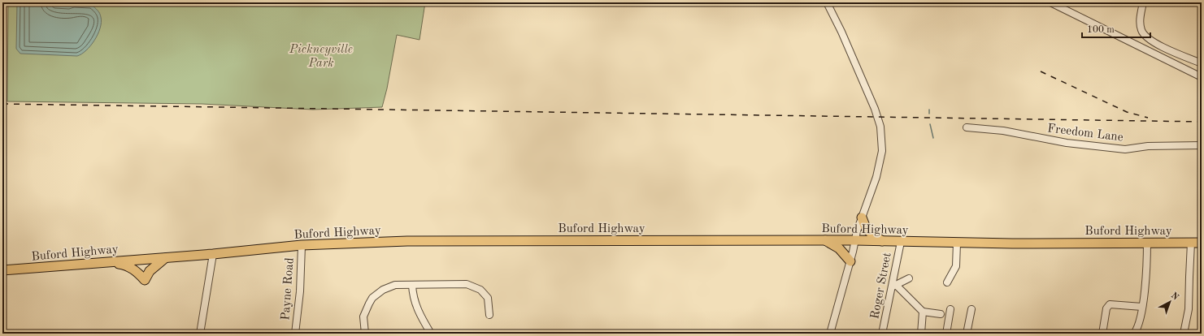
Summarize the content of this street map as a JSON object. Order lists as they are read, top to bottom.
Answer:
{
  "streets": {
    "main road": ["Buford Highway"],
    "street": ["Freedom Lane", "Roger Street", "Payne Road"]
  },
  "crossings": [
    ["Buford Highway", "Roger Street"],
    ["Buford Highway", "Payne Road"]
  ],
  "parks": ["Pickneyville Park"],
  "scale_bar": "100 m",
  "north": "top right"
}
